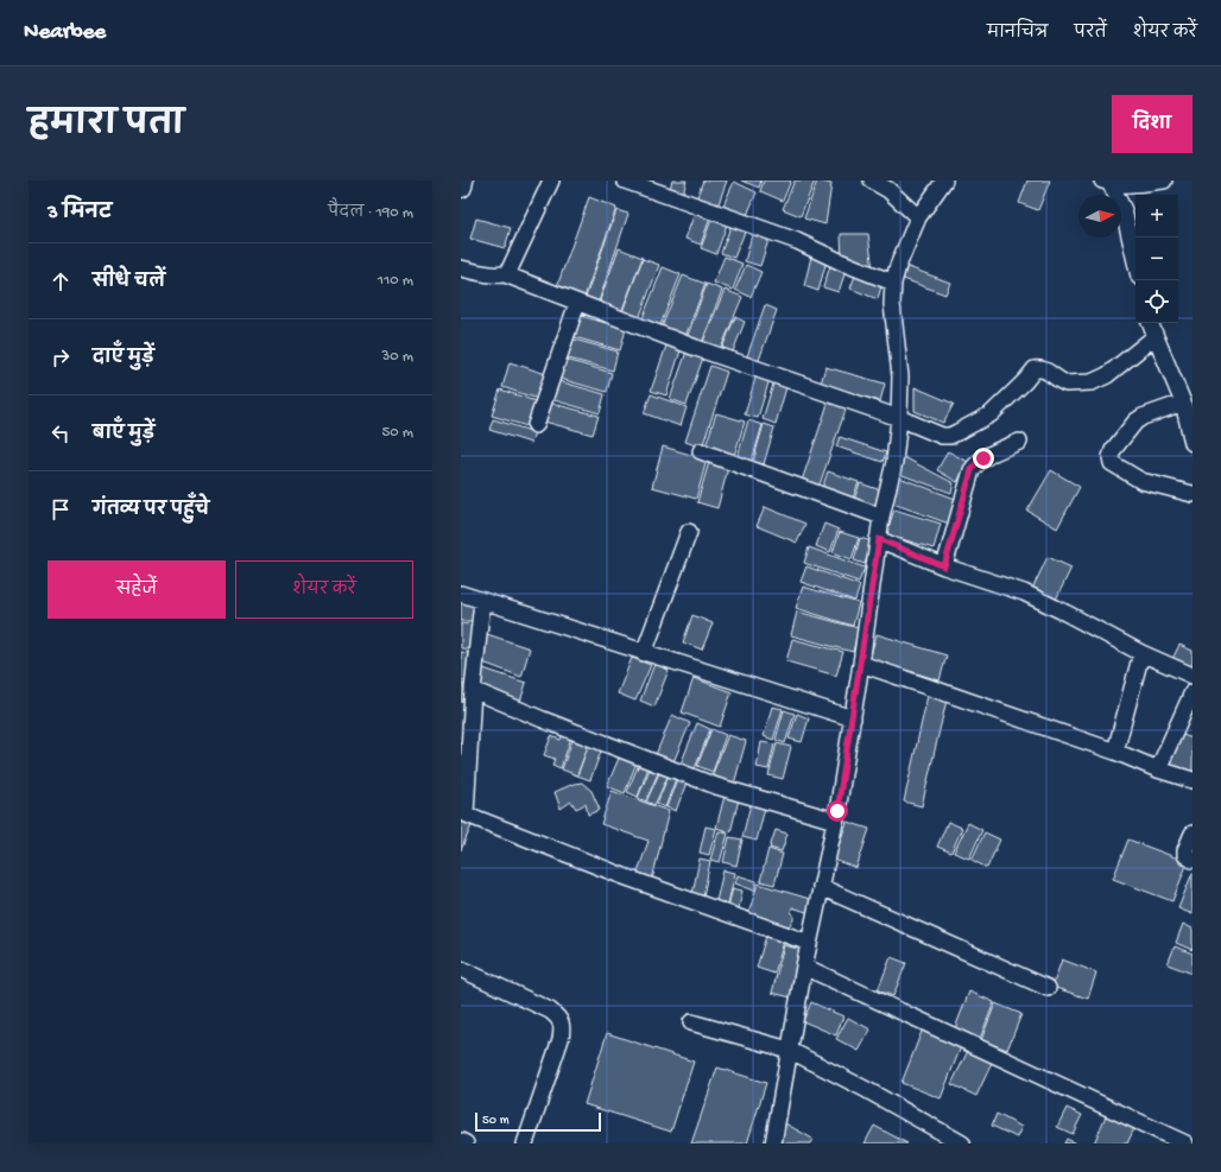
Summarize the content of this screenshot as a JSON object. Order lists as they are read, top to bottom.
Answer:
{
  "scale_bar": "50 m",
  "north": "right",
  "page": {
    "header": "Nearbee",
    "nav": ["मानचित्र", "परतें", "शेयर करें"],
    "title": "हमारा पता",
    "buttons": [
      "दिशा",
      ["सहेजें", "शेयर करें"]
    ],
    "heading": ["3 मिनट", "पैदल · 190 m"],
    "map_buttons": ["+", "−"],
    "list": [
      ["सीधे चलें", "110 m"],
      ["दाएँ मुड़ें", "30 m"],
      ["बाएँ मुड़ें", "50 m"],
      "गंतव्य पर पहुँचे"
    ],
    "scale": "50 m"
  }
}
